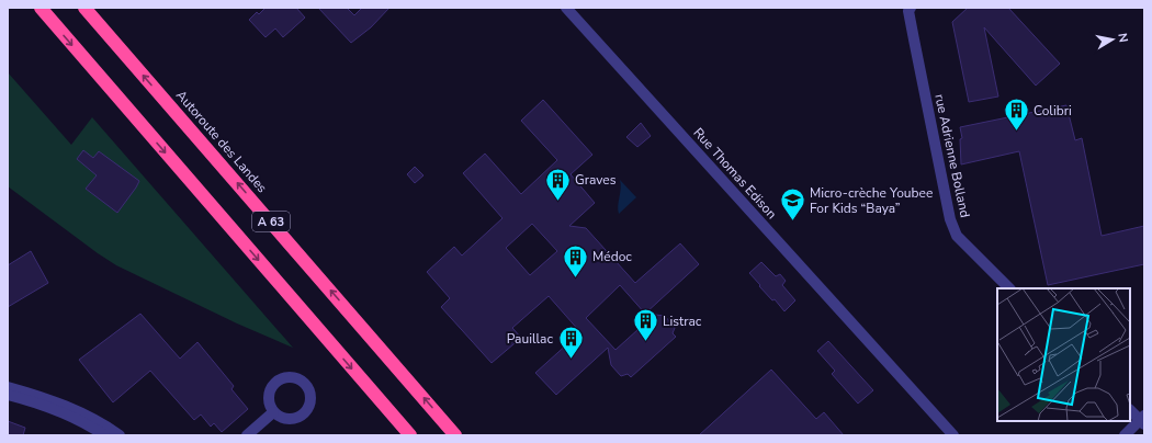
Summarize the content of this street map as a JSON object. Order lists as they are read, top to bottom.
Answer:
{
  "streets": {
    "highway": ["Autoroute des Landes", "A 63"],
    "street": ["rue Adrienne Bolland", "Rue Thomas Edison"]
  },
  "places": {
    "building": [
      "Colibri",
      "Graves",
      "Médoc",
      "Listrac",
      "Pauillac"
    ],
    "school or university": ["Micro-crèche Youbee For Kids “Baya”"]
  },
  "north": "right"
}
